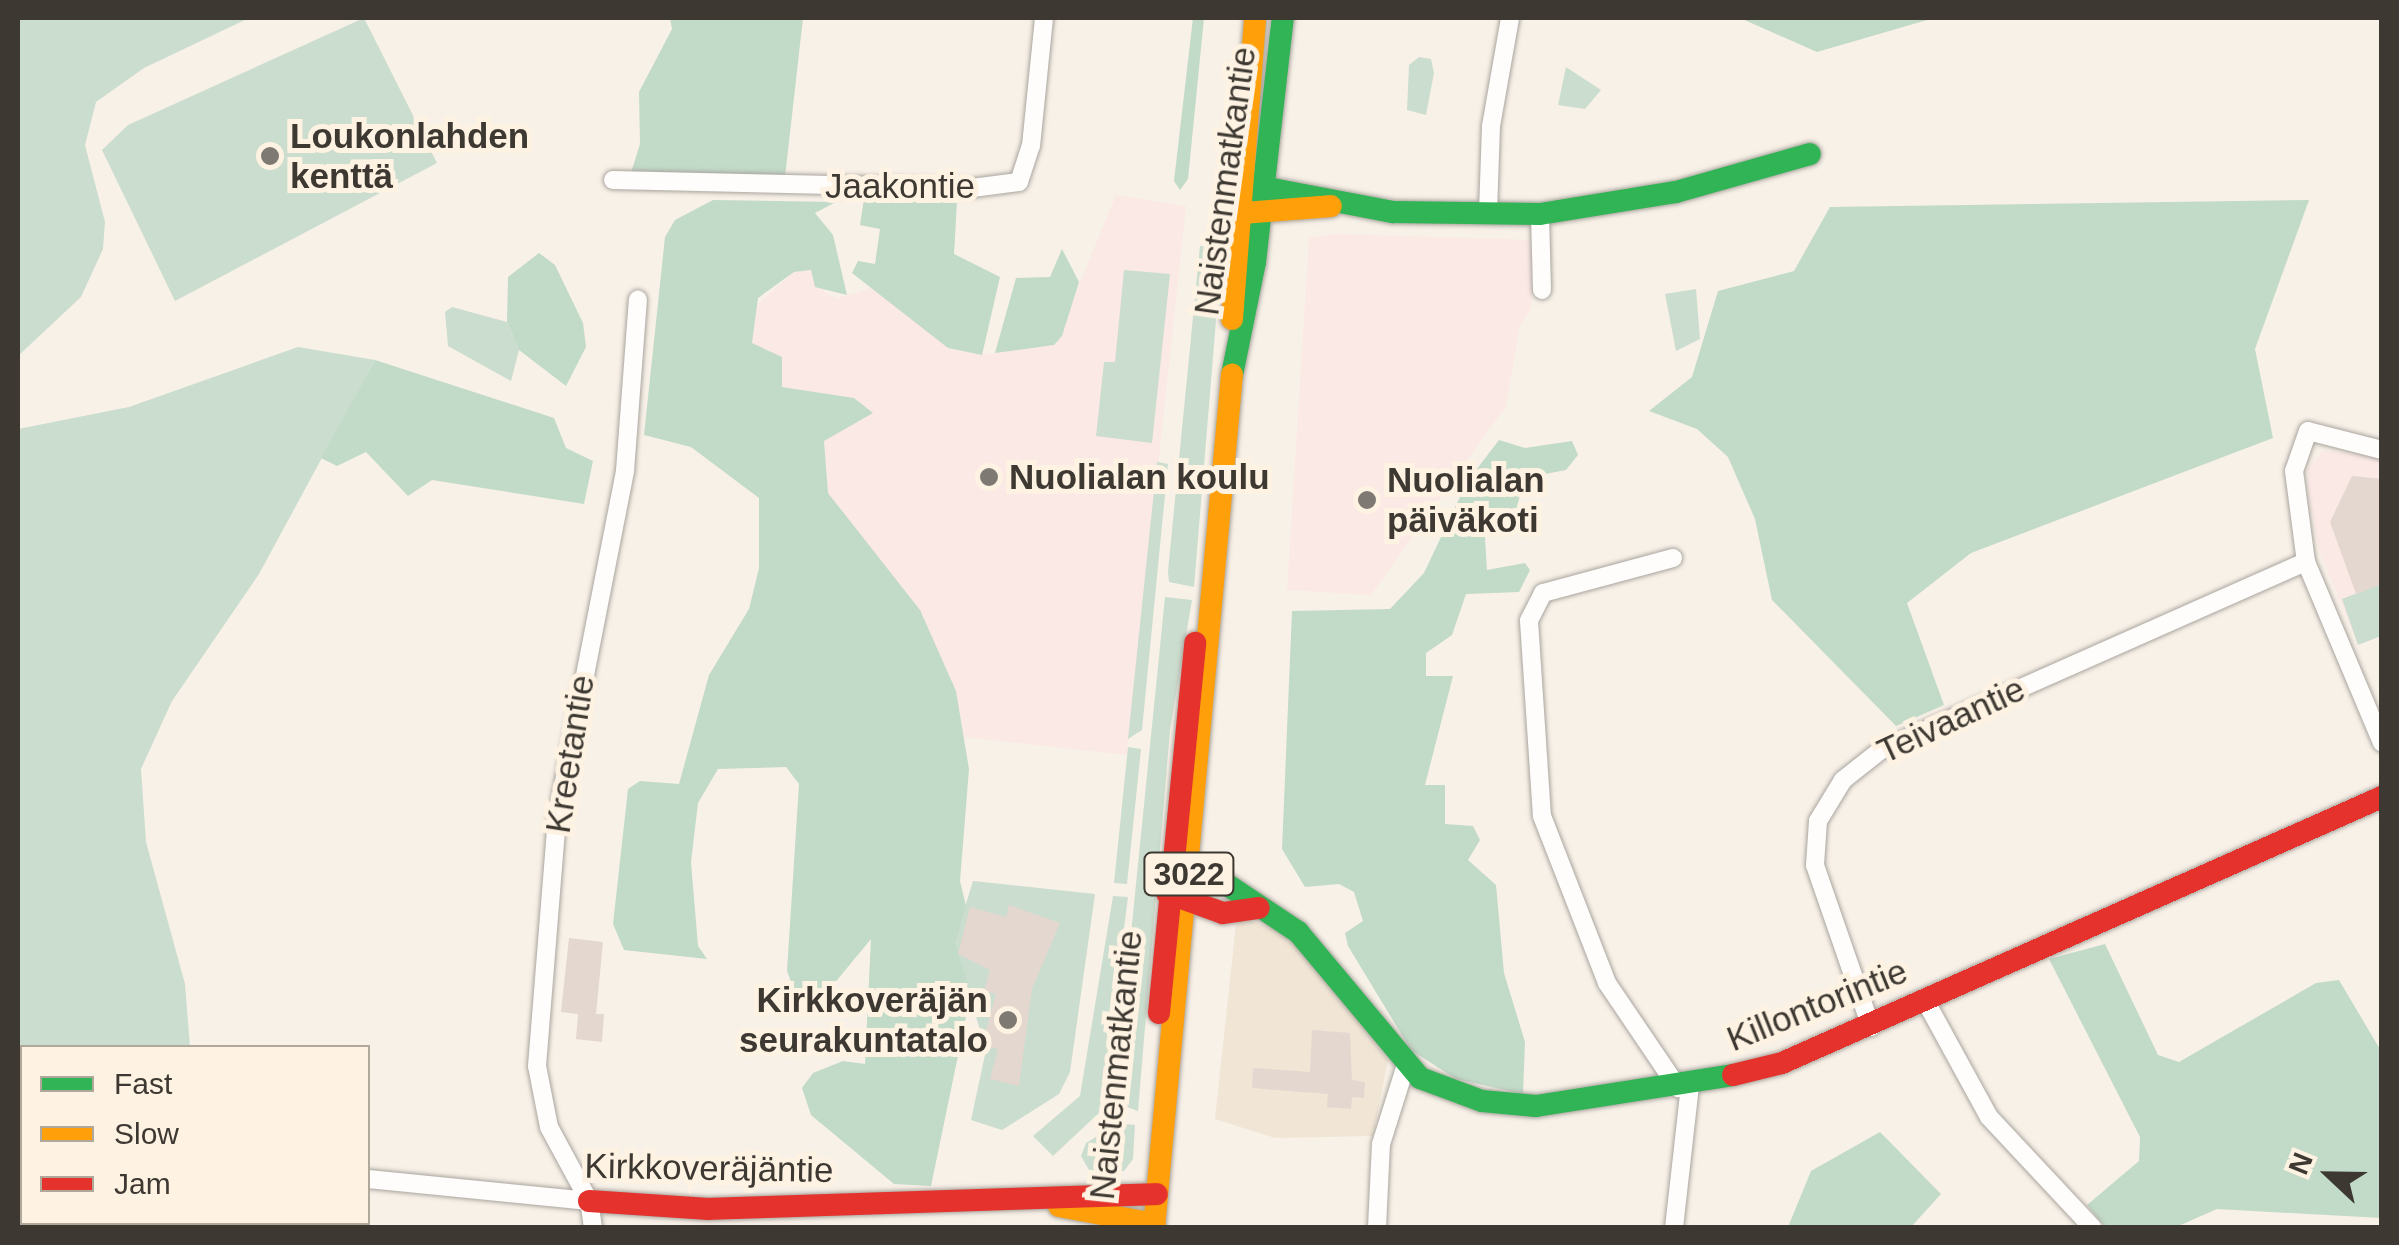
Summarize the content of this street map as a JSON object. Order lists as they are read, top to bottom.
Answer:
{
  "streets": {
    "street": [
      "Naistenmatkantie",
      "Jaakontie",
      "Teivaantie",
      "Kreetantie",
      "3022",
      "Killontorintie",
      "Kirkkoveräjäntie"
    ]
  },
  "crossings": [
    ["Naistenmatkantie", "Kirkkoveräjäntie"],
    ["Teivaantie", "Killontorintie"],
    ["Kreetantie", "Kirkkoveräjäntie"]
  ],
  "places": [
    "Loukonlahden kenttä",
    "Nuolialan koulu",
    "Nuolialan päiväkoti",
    "Kirkkoveräjän seurakuntatalo"
  ],
  "legend": ["Fast", "Slow", "Jam"],
  "north": "left"
}
